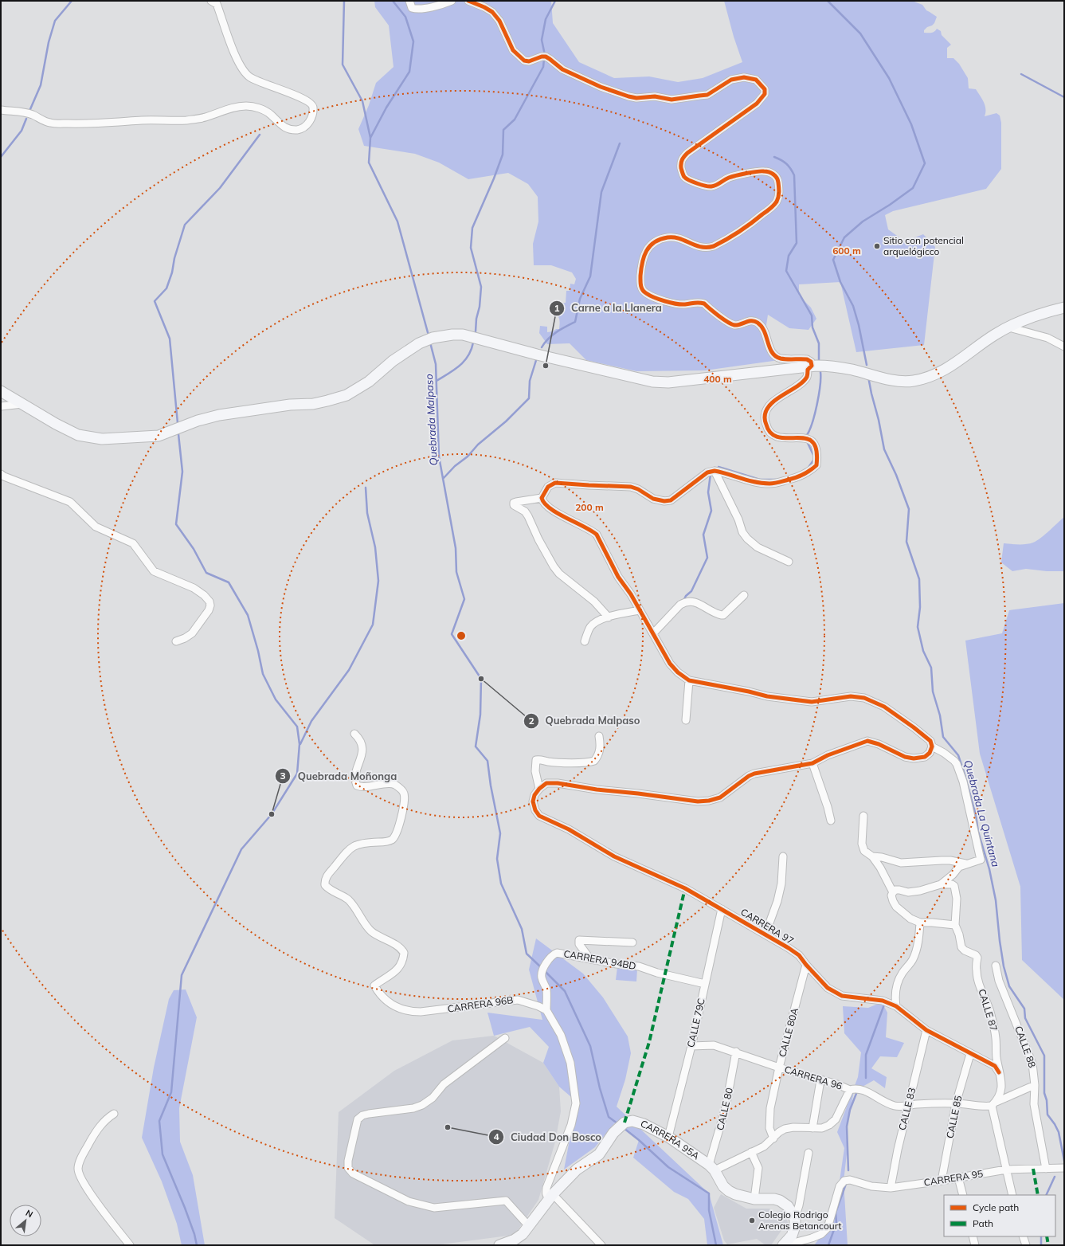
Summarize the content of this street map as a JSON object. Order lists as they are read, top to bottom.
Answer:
{
  "streets": {
    "main road": ["CARRERA 95A"],
    "street": [
      "CARRERA 97",
      "CARRERA 94BD",
      "CARRERA 96B",
      "CALLE 87",
      "CALLE 79C",
      "CALLE 80A",
      "CALLE 88",
      "CARRERA 96",
      "CALLE 80",
      "CALLE 83",
      "CALLE 85",
      "CARRERA 95"
    ]
  },
  "crossings": [
    ["CARRERA 97", "CALLE 87"],
    ["CARRERA 97", "CALLE 79C"],
    ["CARRERA 97", "CALLE 80A"],
    ["CARRERA 97", "CALLE 83"],
    ["CARRERA 97", "CALLE 85"],
    ["CARRERA 94BD", "CARRERA 96B"],
    ["CARRERA 94BD", "CALLE 79C"],
    ["CALLE 87", "CARRERA 96"],
    ["CALLE 79C", "CARRERA 96"],
    ["CALLE 79C", "CARRERA 95A"],
    ["CALLE 80A", "CARRERA 96"],
    ["CALLE 88", "CARRERA 96"],
    ["CALLE 88", "CARRERA 95"],
    ["CARRERA 96", "CALLE 80"],
    ["CARRERA 96", "CALLE 83"],
    ["CARRERA 96", "CALLE 85"],
    ["CALLE 80", "CARRERA 95A"],
    ["CALLE 83", "CARRERA 95"],
    ["CALLE 85", "CARRERA 95"]
  ],
  "water": ["Quebrada Malpaso", "Quebrada La Quintana"],
  "places": [
    "Sitio con potencial arquelógicco",
    "Carne a la Llanera",
    "Quebrada Malpaso",
    "Quebrada Moñonga",
    "Ciudad Don Bosco",
    "Colegio Rodrigo Arenas Betancourt"
  ],
  "legend": ["Cycle path", "Path"],
  "north": "top right",
  "rings": ["600 m", "400 m", "200 m"]
}
